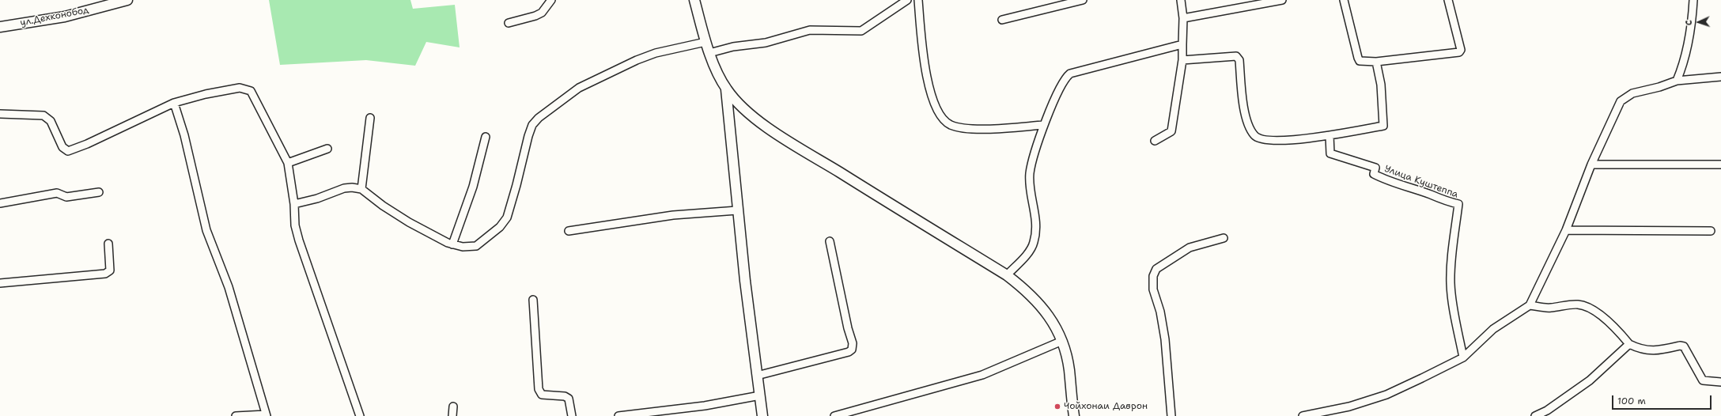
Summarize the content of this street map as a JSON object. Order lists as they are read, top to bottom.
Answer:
{
  "streets": {
    "main road": ["ул.Дехконобод"],
    "street": ["Улица Куштеппа"]
  },
  "places": ["Чойхонаи Даврон"],
  "scale_bar": "100 m",
  "north": "left"
}
